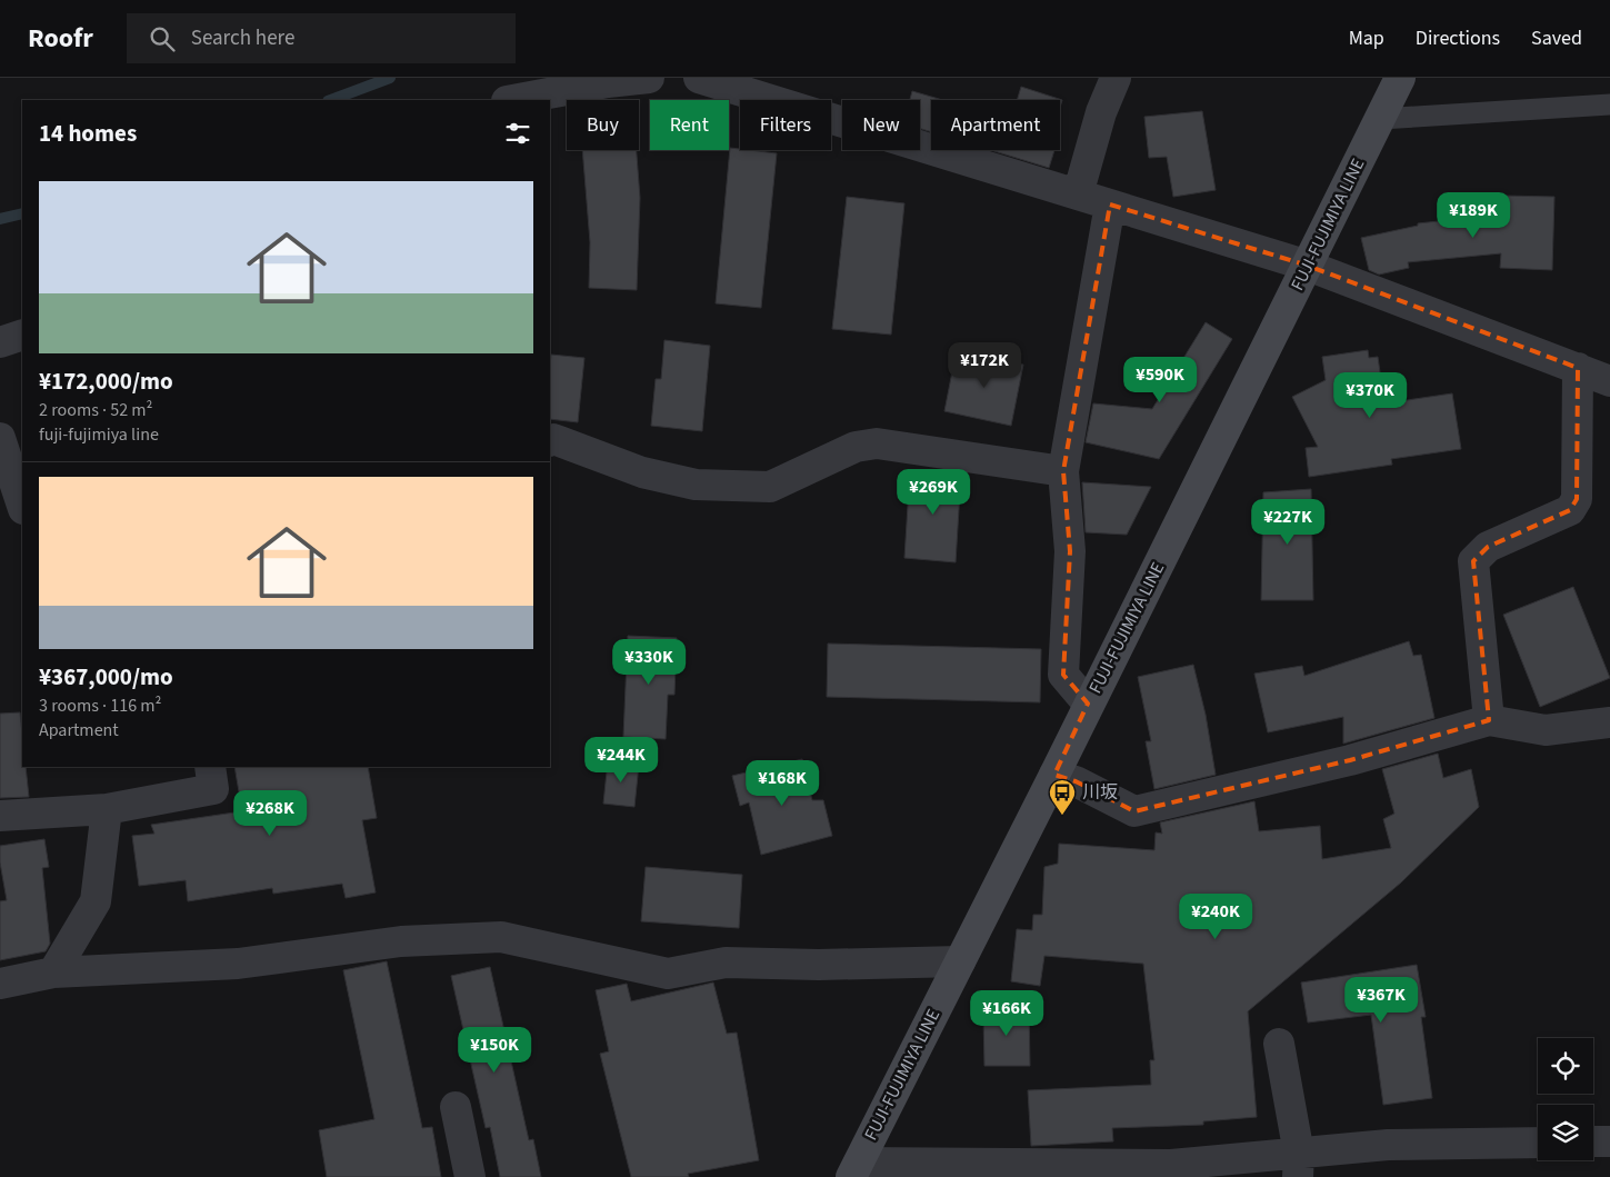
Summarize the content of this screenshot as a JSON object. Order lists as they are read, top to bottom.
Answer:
{
  "streets": {
    "main road": ["FUJI-FUJIMIYA LINE"]
  },
  "places": {
    "bus stop": ["川坂"]
  },
  "page": {
    "header": "Roofr",
    "search": "Search here",
    "nav": ["Map", "Directions", "Saved"],
    "chip": [
      "Buy",
      "Rent",
      "Filters",
      "New",
      "Apartment"
    ],
    "heading": "14 homes",
    "list": [
      {
        "name": "¥172,000/mo",
        "note": "2 rooms · 52 m² · fuji-fujimiya line"
      },
      {
        "name": "¥367,000/mo",
        "note": "3 rooms · 116 m² · Apartment"
      }
    ],
    "price": [
      "¥189K",
      "¥172K",
      "¥590K",
      "¥370K",
      "¥269K",
      "¥227K",
      "¥330K",
      "¥244K",
      "¥168K",
      "¥268K",
      "¥240K",
      "¥367K",
      "¥166K",
      "¥150K"
    ]
  }
}
